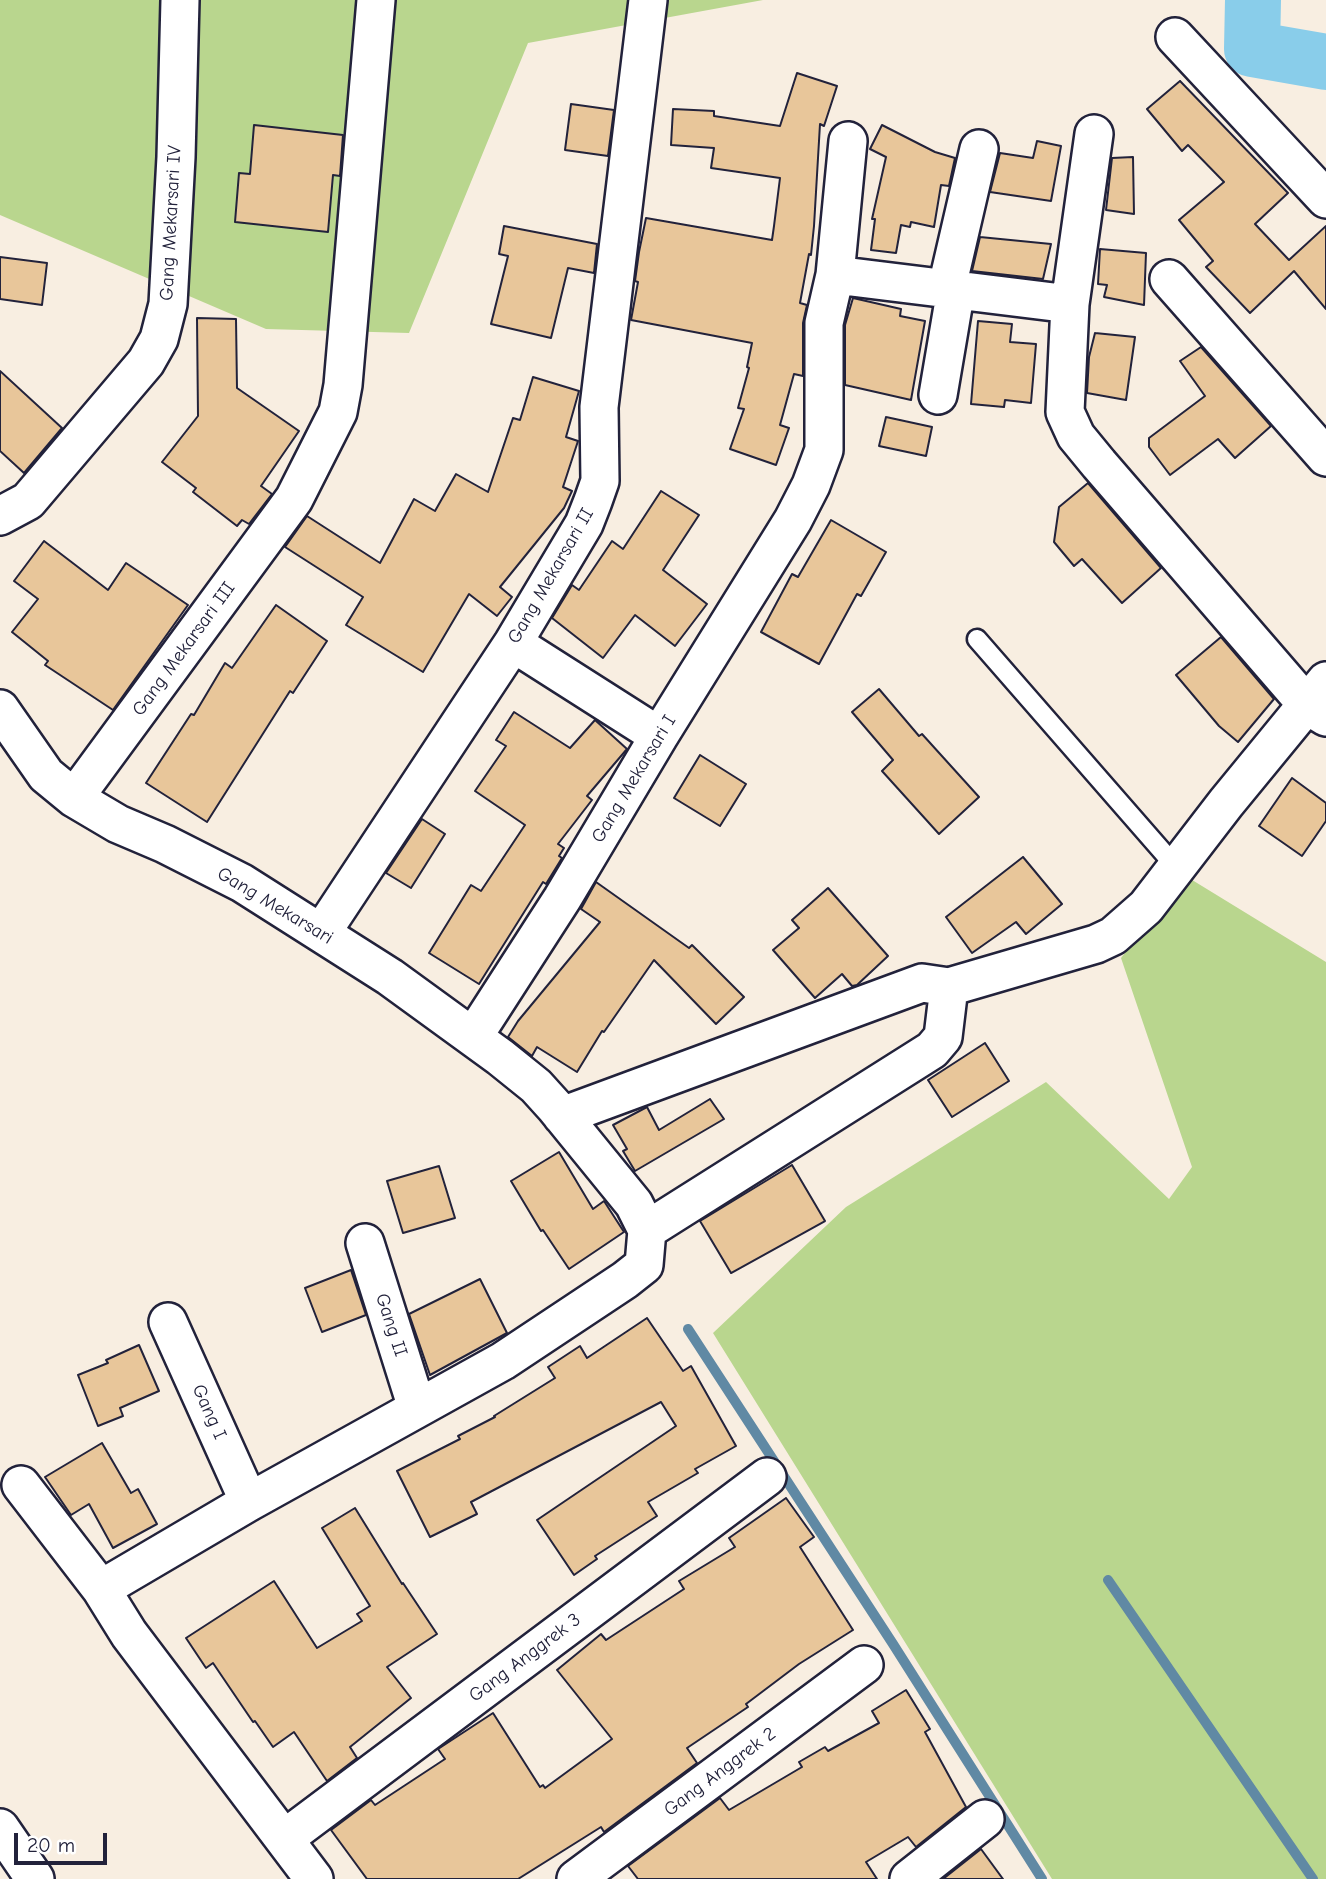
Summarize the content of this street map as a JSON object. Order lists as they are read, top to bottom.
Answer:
{
  "streets": {
    "street": [
      "Gang Mekarsari IV",
      "Gang Mekarsari II",
      "Gang Mekarsari III",
      "Gang Mekarsari I",
      "Gang Mekarsari",
      "Gang II",
      "Gang I",
      "Gang Anggrek 3",
      "Gang Anggrek 2"
    ]
  },
  "crossings": [
    ["Gang Mekarsari II", "Gang Mekarsari"],
    ["Gang Mekarsari III", "Gang Mekarsari"],
    ["Gang Mekarsari I", "Gang Mekarsari"]
  ],
  "scale_bar": "20 m"
}
